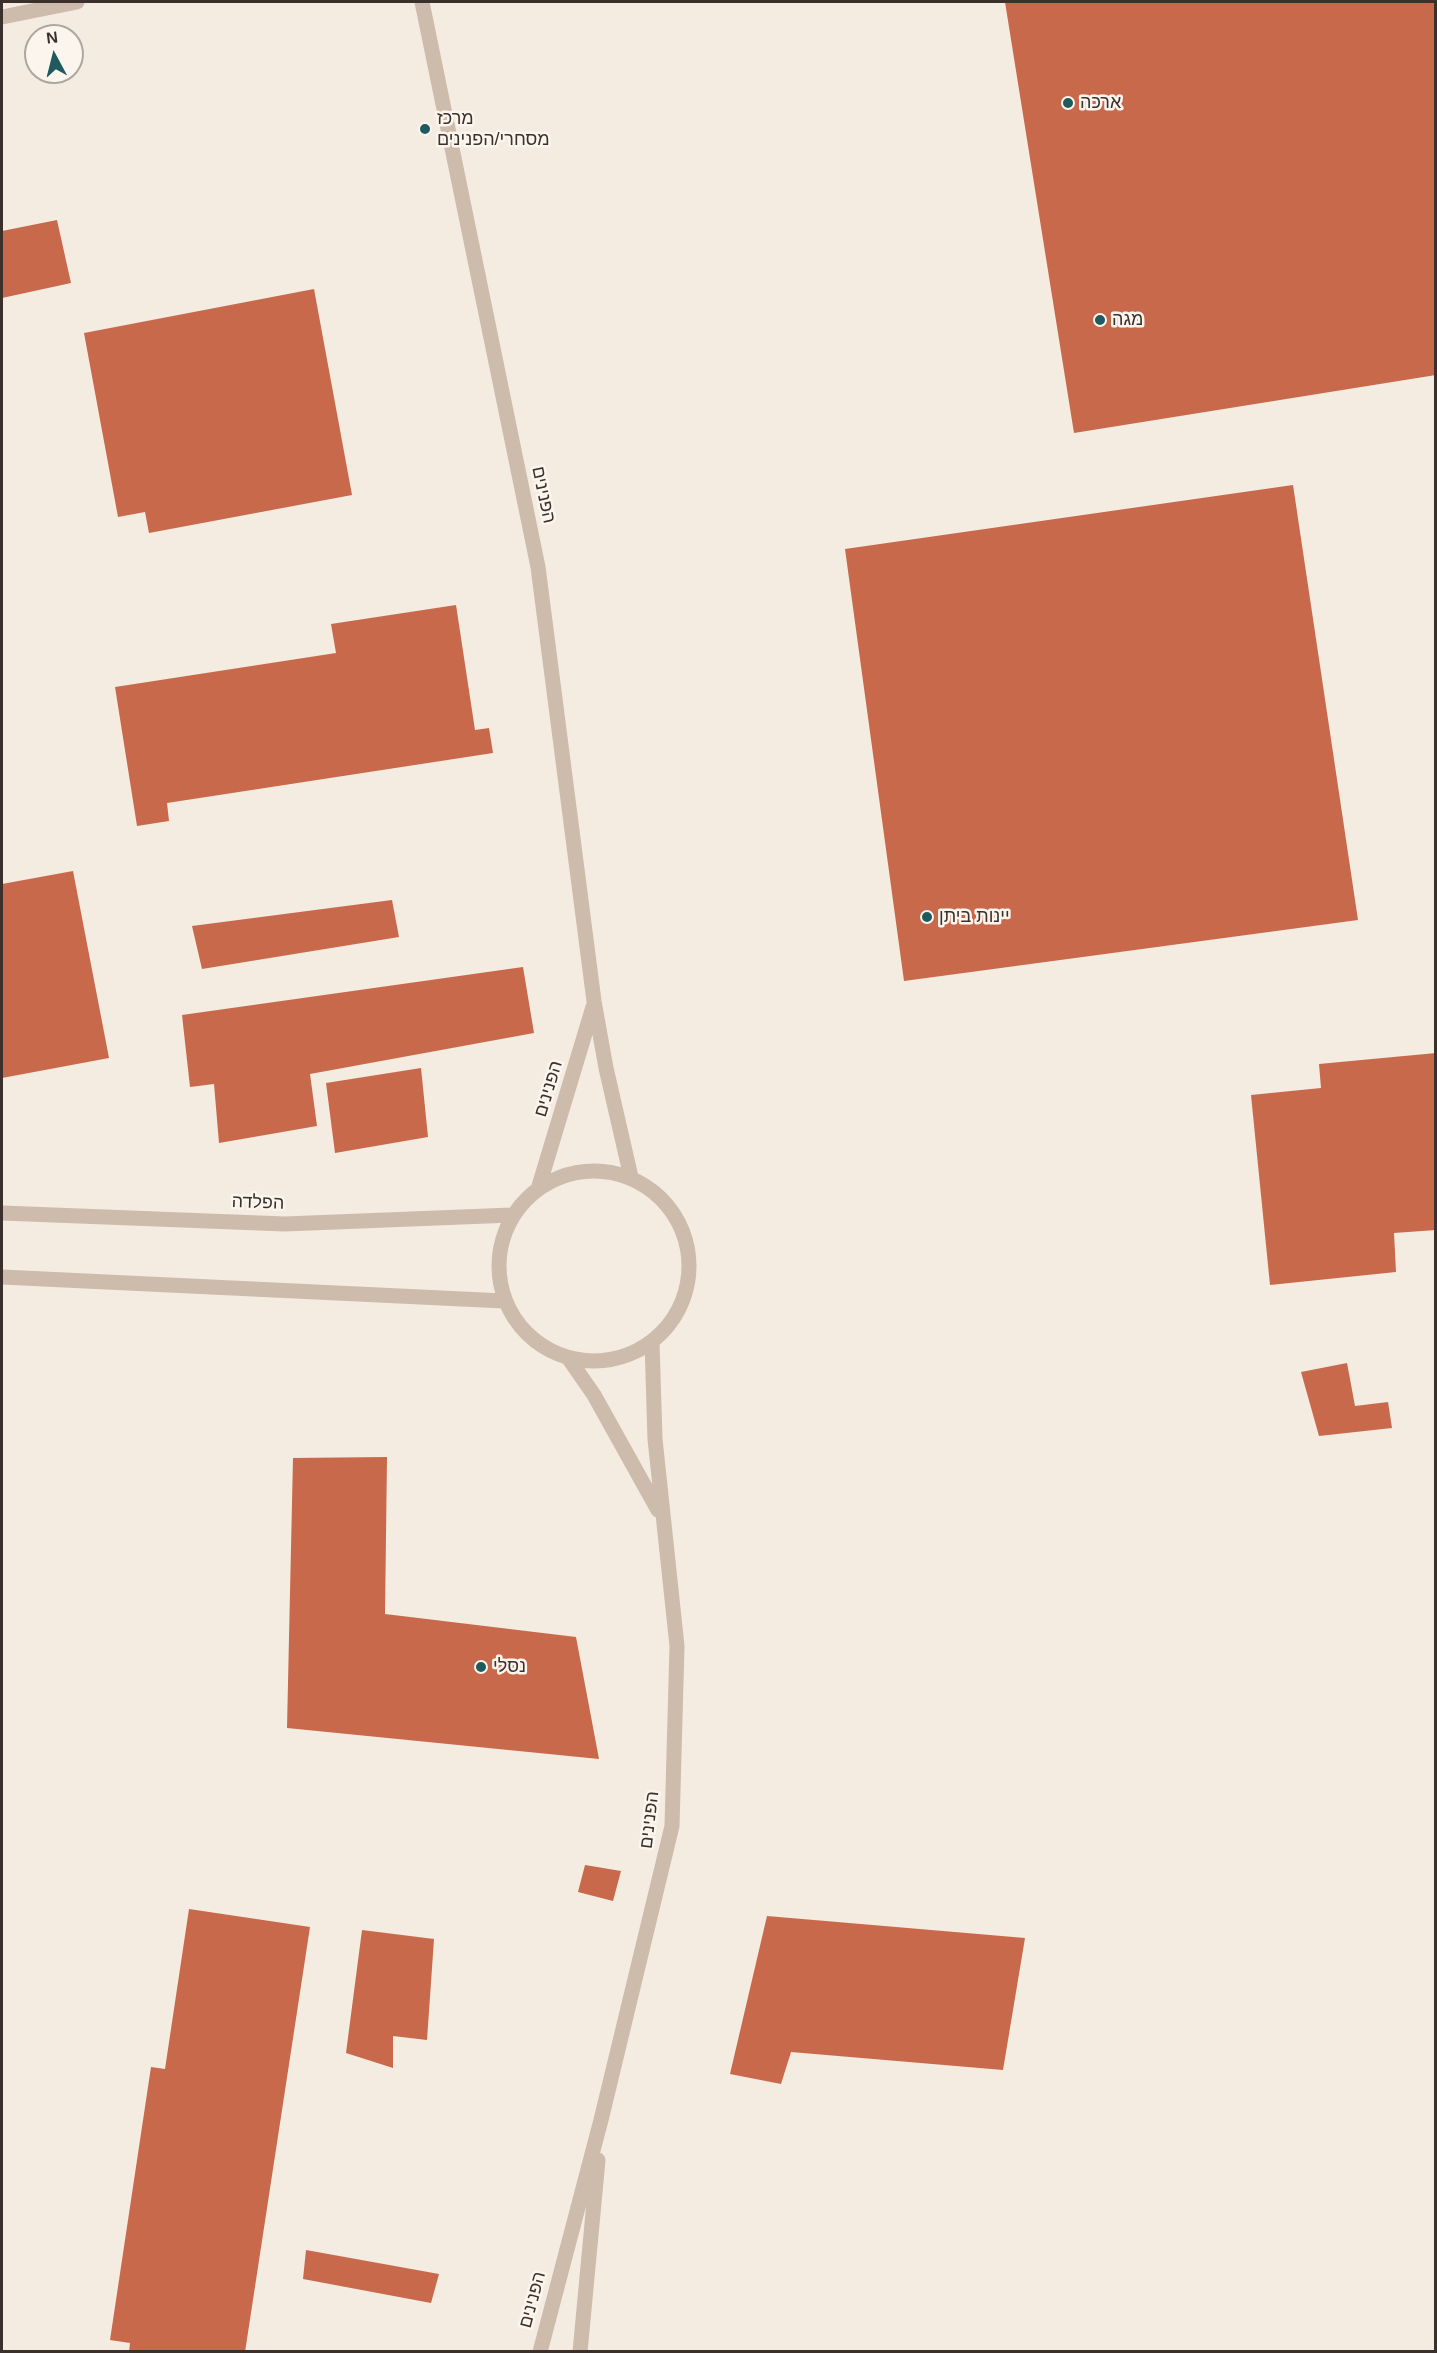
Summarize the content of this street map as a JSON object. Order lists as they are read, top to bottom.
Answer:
{
  "streets": {
    "street": ["הפנינים", "הפלדה"]
  },
  "crossings": [
    ["הפנינים", "הפלדה"]
  ],
  "places": [
    "ארכה",
    "מרכז מסחרי/הפנינים",
    "מגה",
    "יינות ביתן",
    "נסלי"
  ],
  "north": "top"
}
